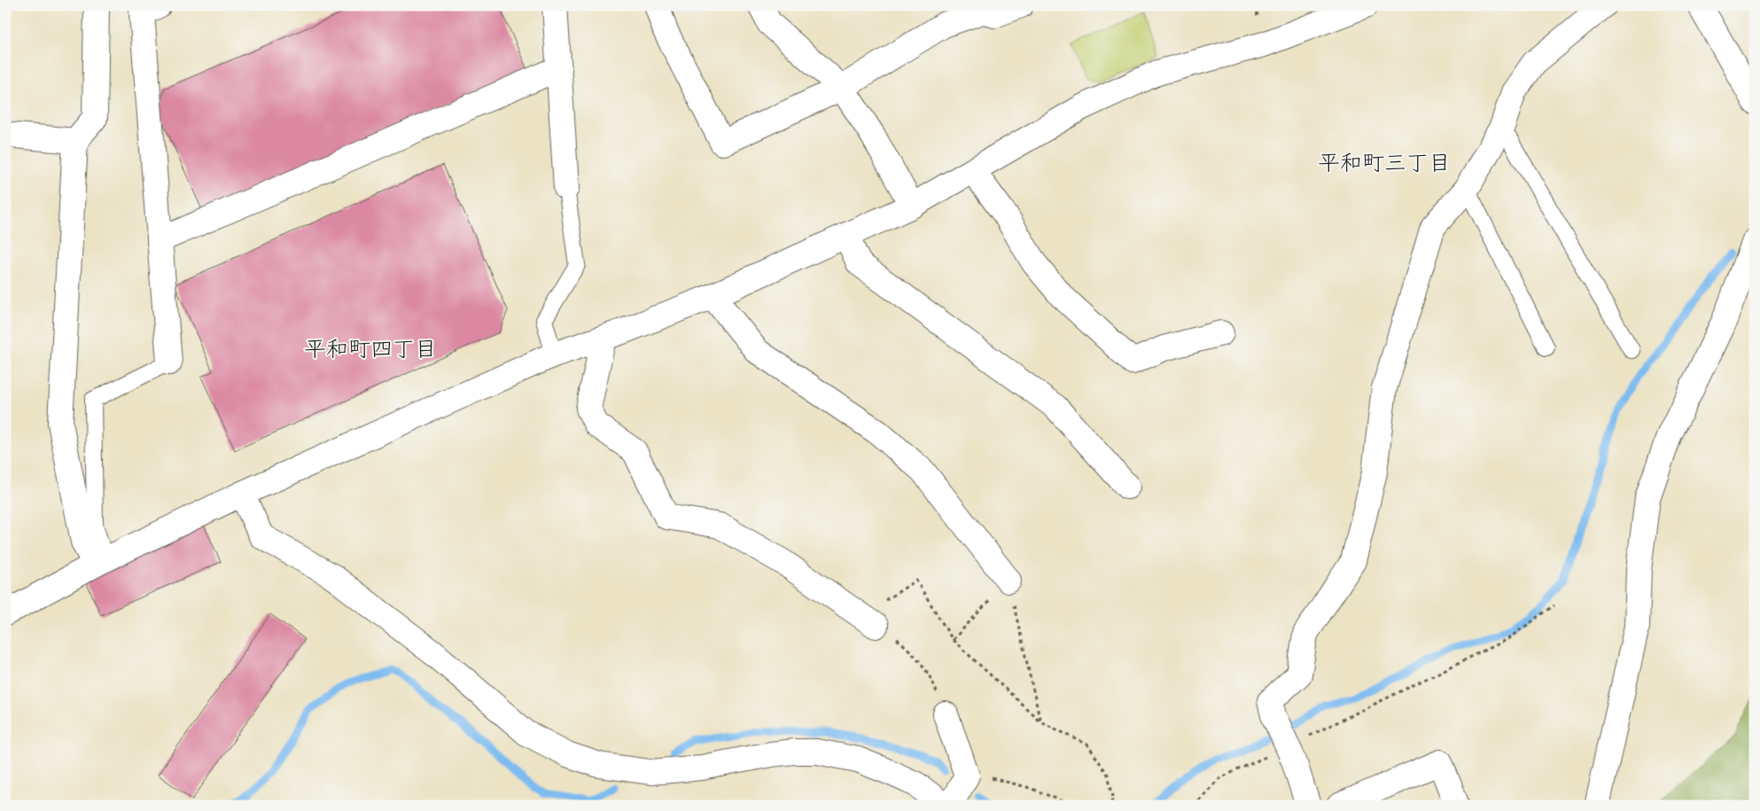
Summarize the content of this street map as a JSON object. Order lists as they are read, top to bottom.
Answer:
{
  "districts": ["平和町三丁目", "平和町四丁目"]
}
